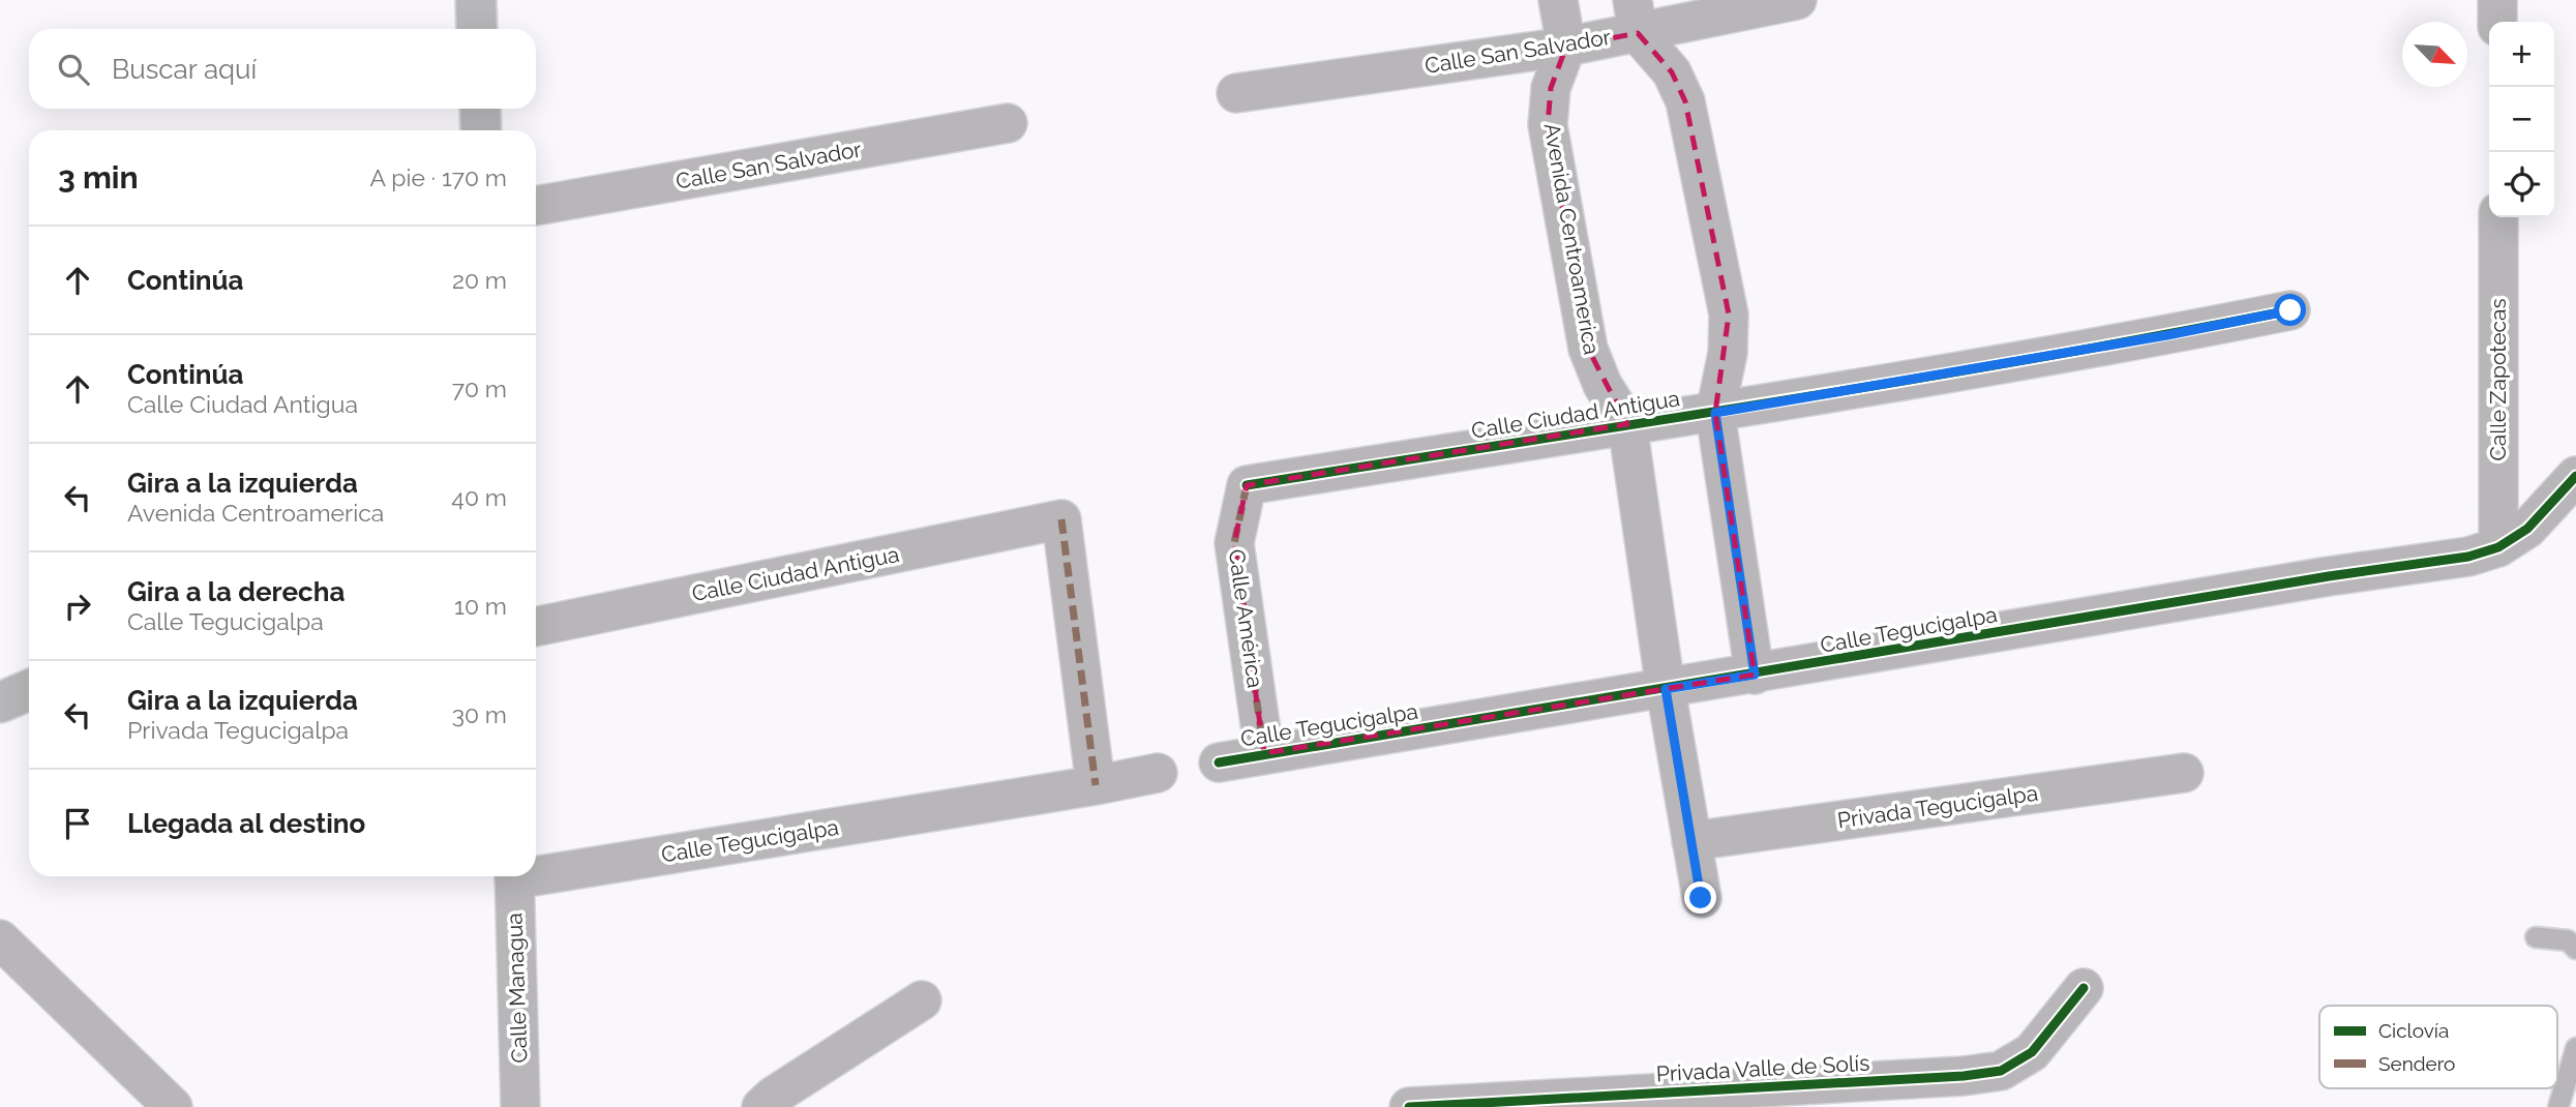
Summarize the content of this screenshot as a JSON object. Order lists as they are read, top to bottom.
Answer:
{
  "streets": {
    "street": [
      "Calle San Salvador",
      "Avenida Centroamerica",
      "Calle Zapotecas",
      "Calle Ciudad Antigua",
      "Calle América",
      "Calle Tegucigalpa",
      "Privada Tegucigalpa",
      "Calle Managua",
      "Privada Valle de Solís"
    ]
  },
  "crossings": [
    ["Calle San Salvador", "Avenida Centroamerica"],
    ["Avenida Centroamerica", "Calle Ciudad Antigua"],
    ["Avenida Centroamerica", "Calle Tegucigalpa"],
    ["Calle Zapotecas", "Calle Tegucigalpa"],
    ["Calle Ciudad Antigua", "Calle América"],
    ["Calle Ciudad Antigua", "Calle Tegucigalpa"],
    ["Calle América", "Calle Tegucigalpa"]
  ],
  "legend": ["Ciclovía", "Sendero"],
  "north": "bottom right",
  "page": {
    "map_buttons": ["+", "−"],
    "search": "Buscar aquí",
    "heading": ["3 min", "A pie · 170 m"],
    "list": [
      ["Continúa", "20 m"],
      ["Continúa", "Calle Ciudad Antigua", "70 m"],
      ["Gira a la izquierda", "Avenida Centroamerica", "40 m"],
      ["Gira a la derecha", "Calle Tegucigalpa", "10 m"],
      ["Gira a la izquierda", "Privada Tegucigalpa", "30 m"],
      "Llegada al destino"
    ]
  }
}
